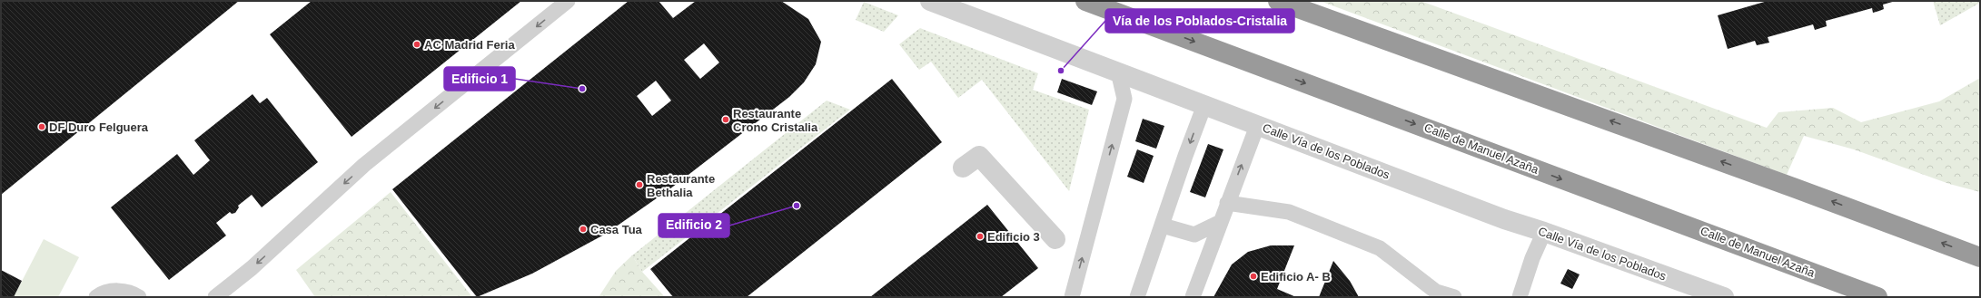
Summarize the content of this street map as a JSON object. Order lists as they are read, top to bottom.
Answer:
{
  "streets": {
    "highway": ["Calle de Manuel Azaña"],
    "street": ["Calle Vía de los Poblados"]
  },
  "places": [
    "AC Madrid Feria",
    "Vía de los Poblados-Cristalia",
    "Edificio 1",
    "Restaurante Crono Cristalia",
    "DF Duro Felguera",
    "Restaurante Bethalia",
    "Edificio 2",
    "Casa Tua",
    "Edificio 3",
    "Edificio A- B"
  ]
}
